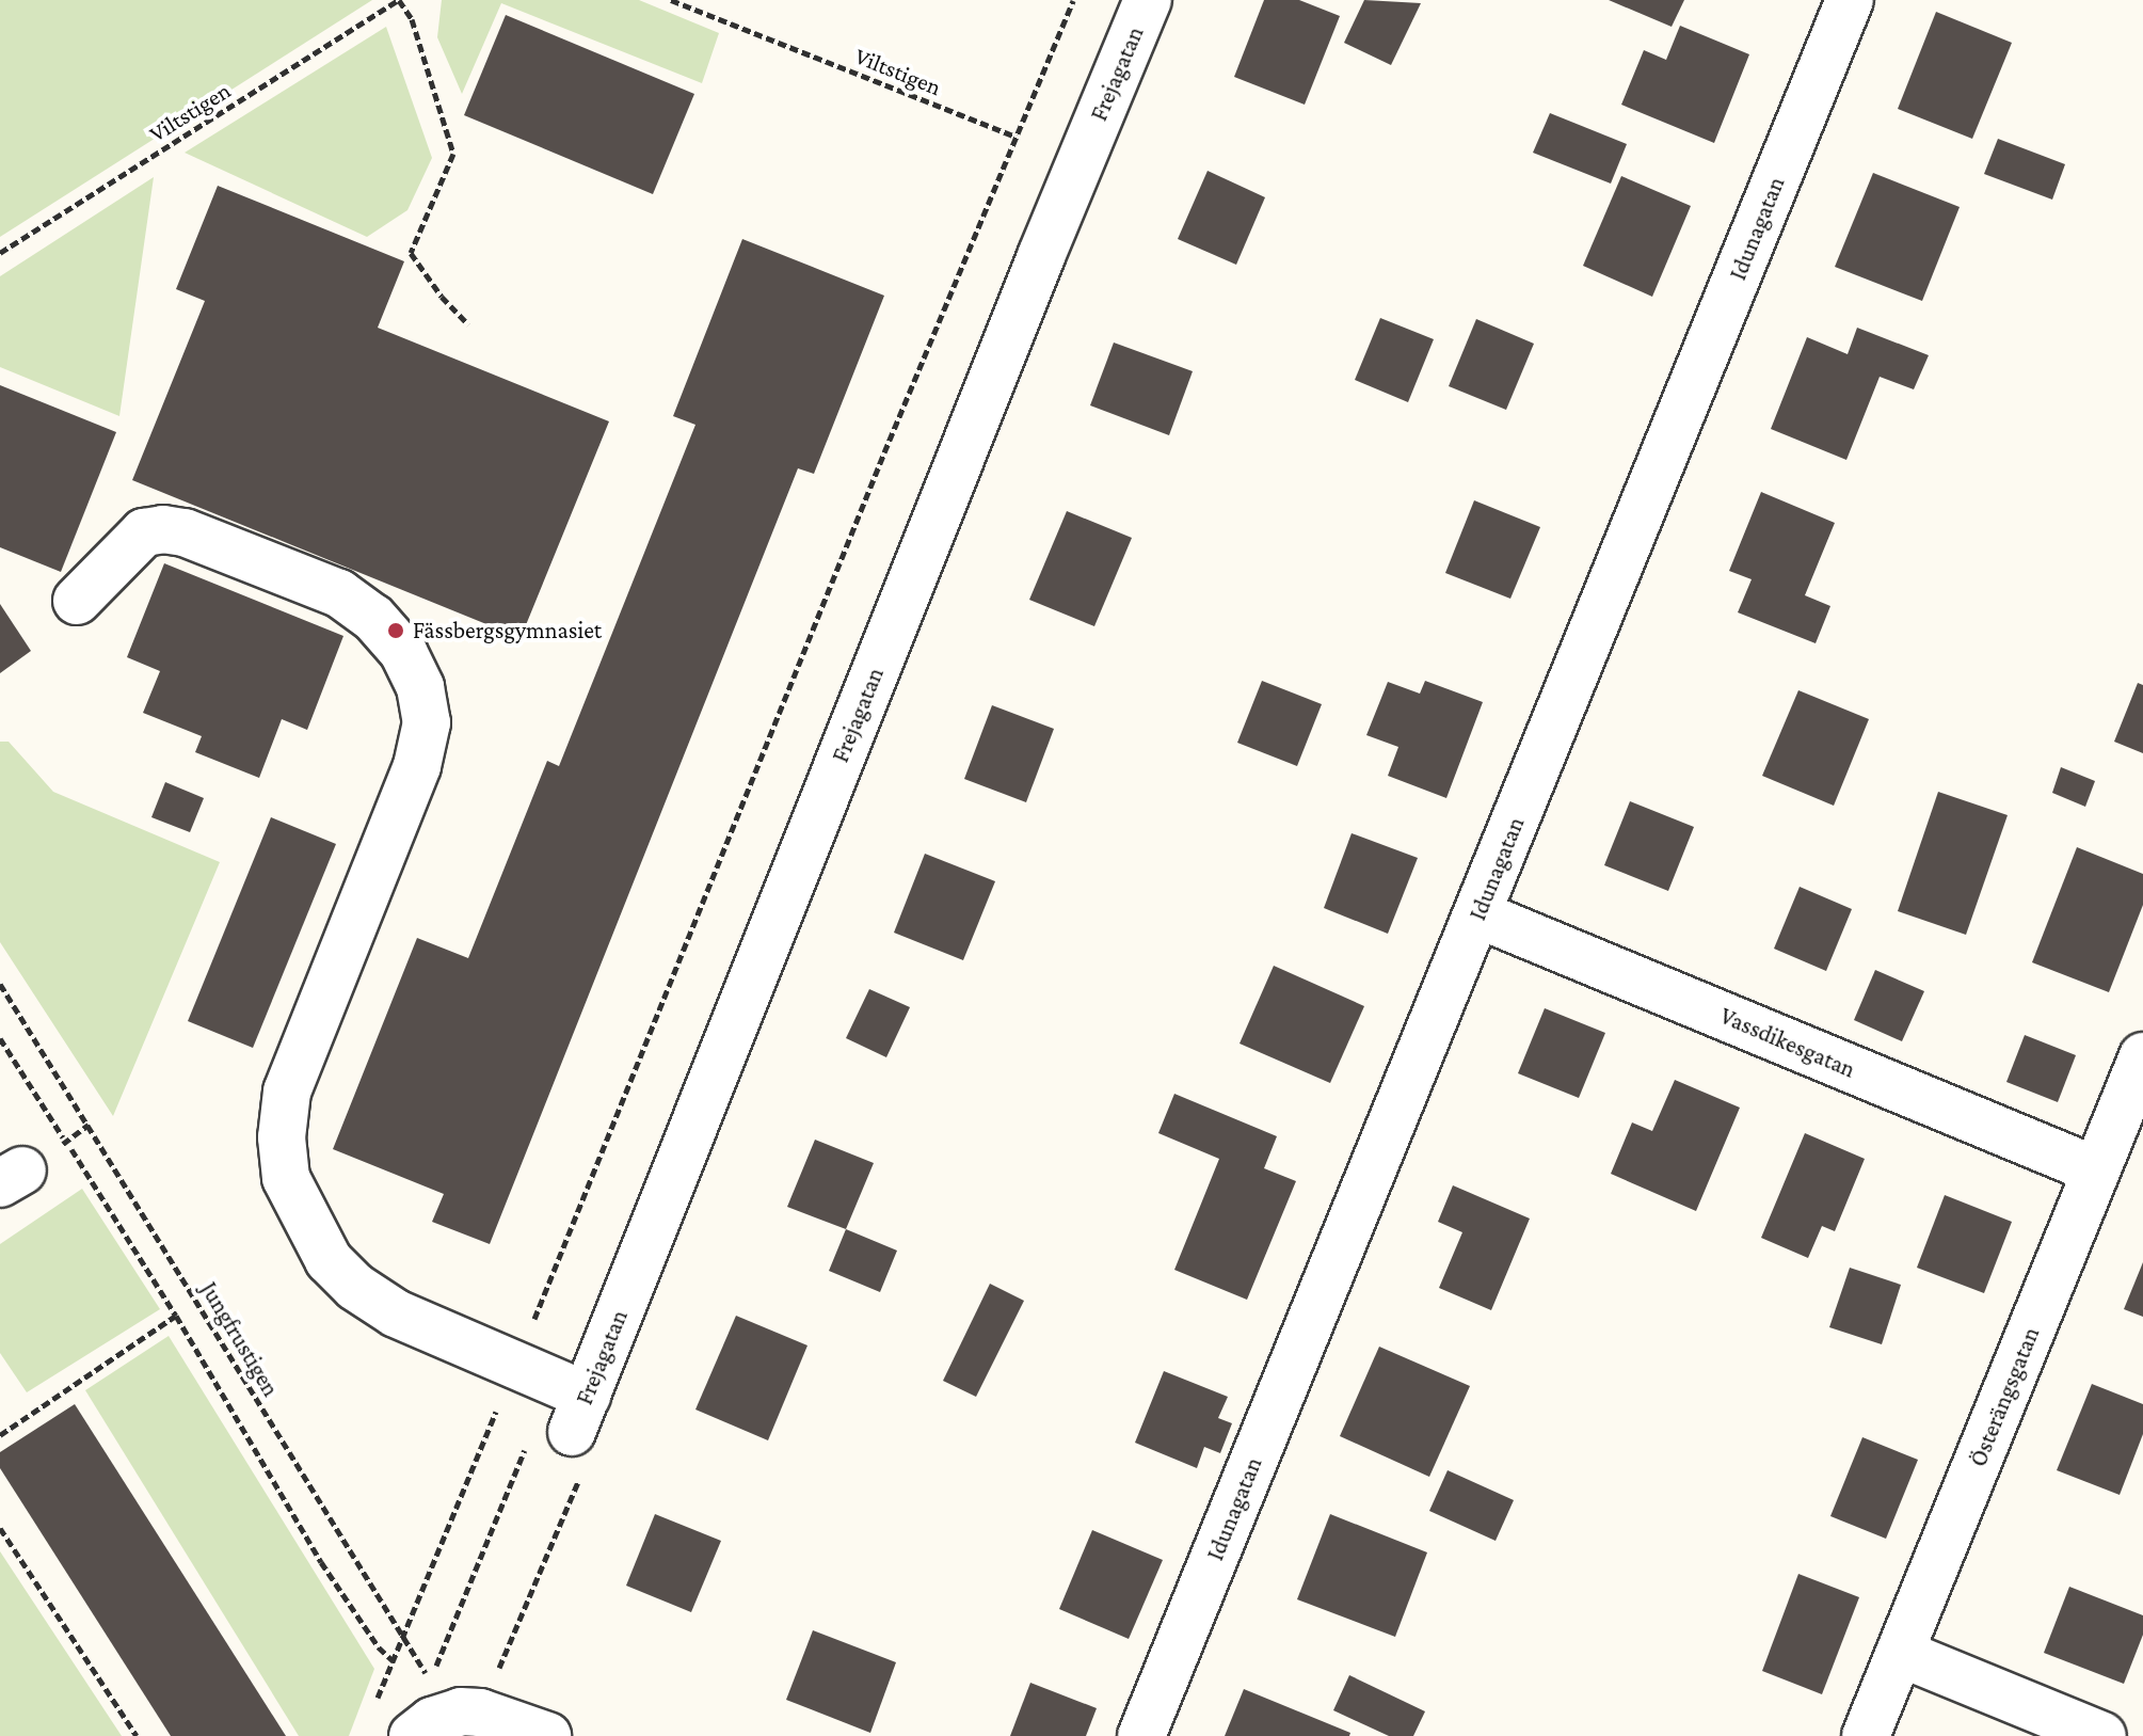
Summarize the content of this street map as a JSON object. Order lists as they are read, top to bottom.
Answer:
{
  "streets": {
    "street": [
      "Frejagatan",
      "Idunagatan",
      "Vassdikesgatan",
      "Österängsgatan"
    ],
    "path": ["Viltstigen", "Jungfrustigen"]
  },
  "crossings": [
    ["Idunagatan", "Vassdikesgatan"],
    ["Vassdikesgatan", "Österängsgatan"]
  ],
  "places": ["Fässbergsgymnasiet"]
}
